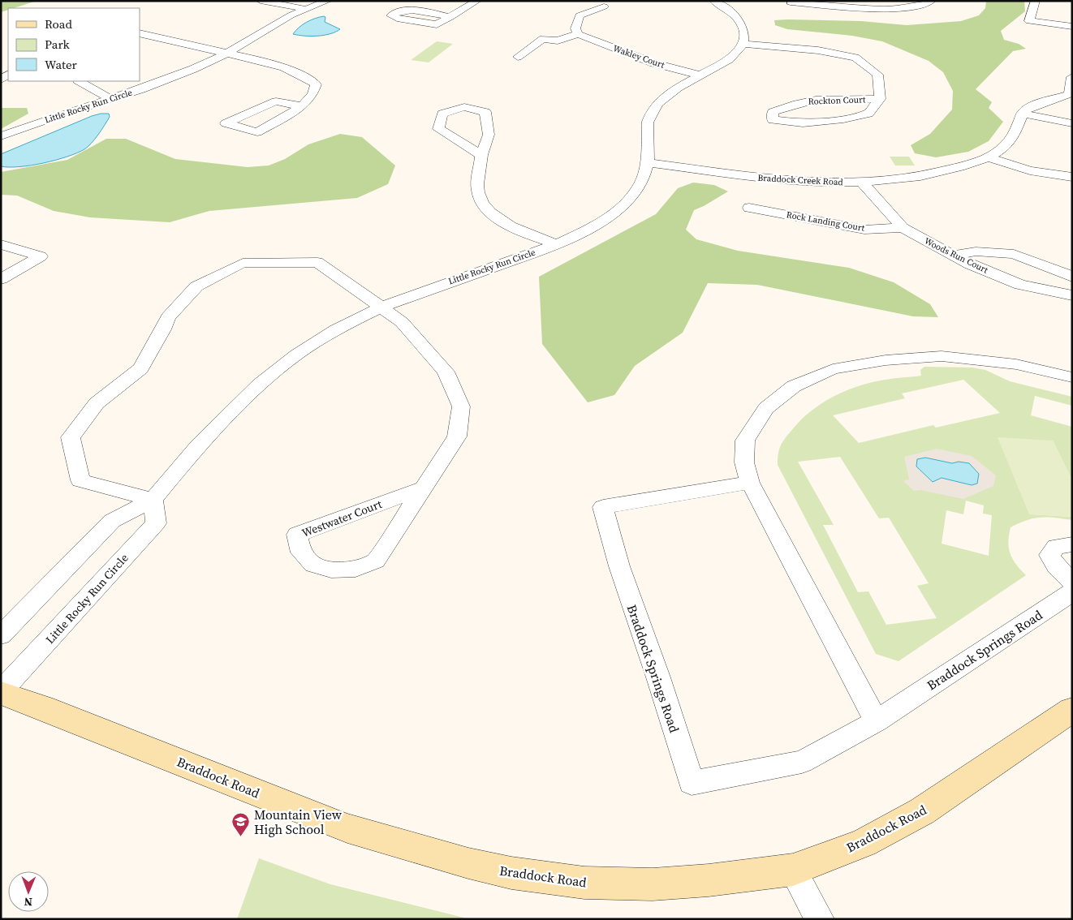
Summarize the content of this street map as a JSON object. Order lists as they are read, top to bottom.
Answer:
{
  "streets": {
    "street": [
      "Wakley Court",
      "Rockton Court",
      "Little Rocky Run Circle",
      "Braddock Creek Road",
      "Rock Landing Court",
      "Woods Run Court",
      "Westwater Court",
      "Braddock Springs Road",
      "Braddock Road"
    ]
  },
  "crossings": [
    ["Wakley Court", "Little Rocky Run Circle"],
    ["Rockton Court", "Little Rocky Run Circle"],
    ["Little Rocky Run Circle", "Braddock Creek Road"],
    ["Little Rocky Run Circle", "Westwater Court"],
    ["Little Rocky Run Circle", "Braddock Road"],
    ["Braddock Creek Road", "Woods Run Court"],
    ["Rock Landing Court", "Woods Run Court"]
  ],
  "places": {
    "school or university": ["Mountain View High School"]
  },
  "legend": ["Road", "Park", "Water"],
  "north": "bottom"
}
